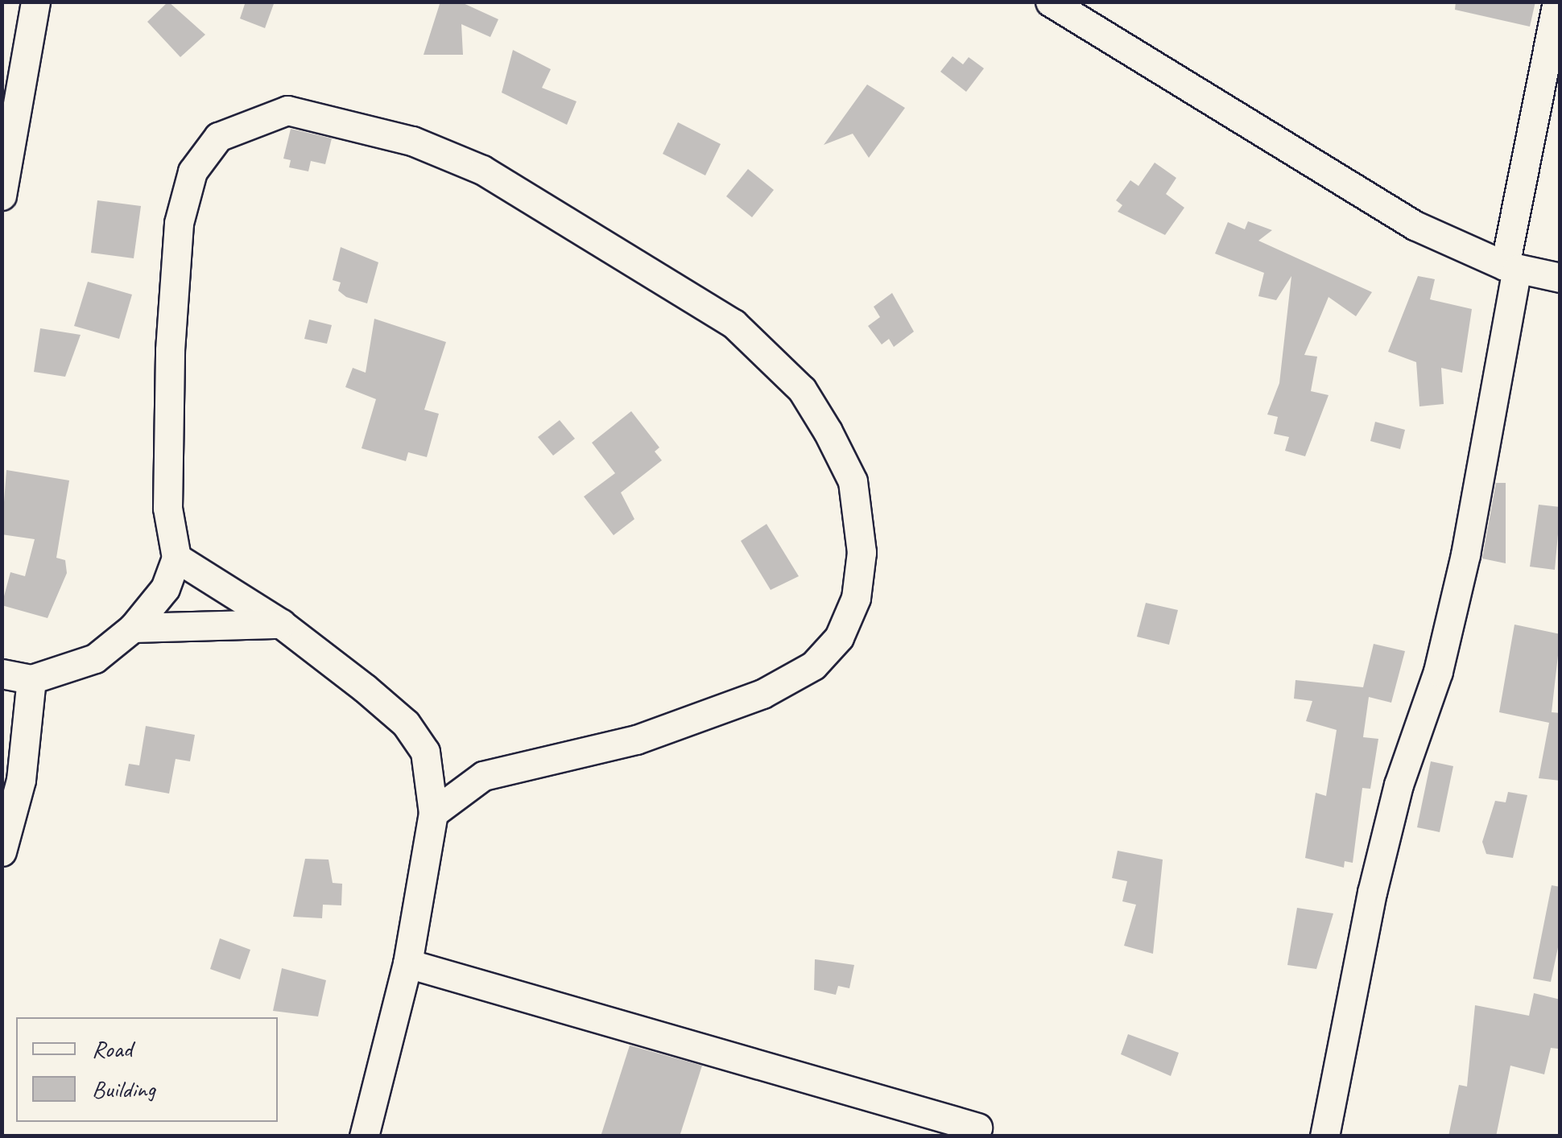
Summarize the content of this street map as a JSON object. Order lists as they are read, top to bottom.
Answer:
{
  "legend": ["Road", "Building"]
}
